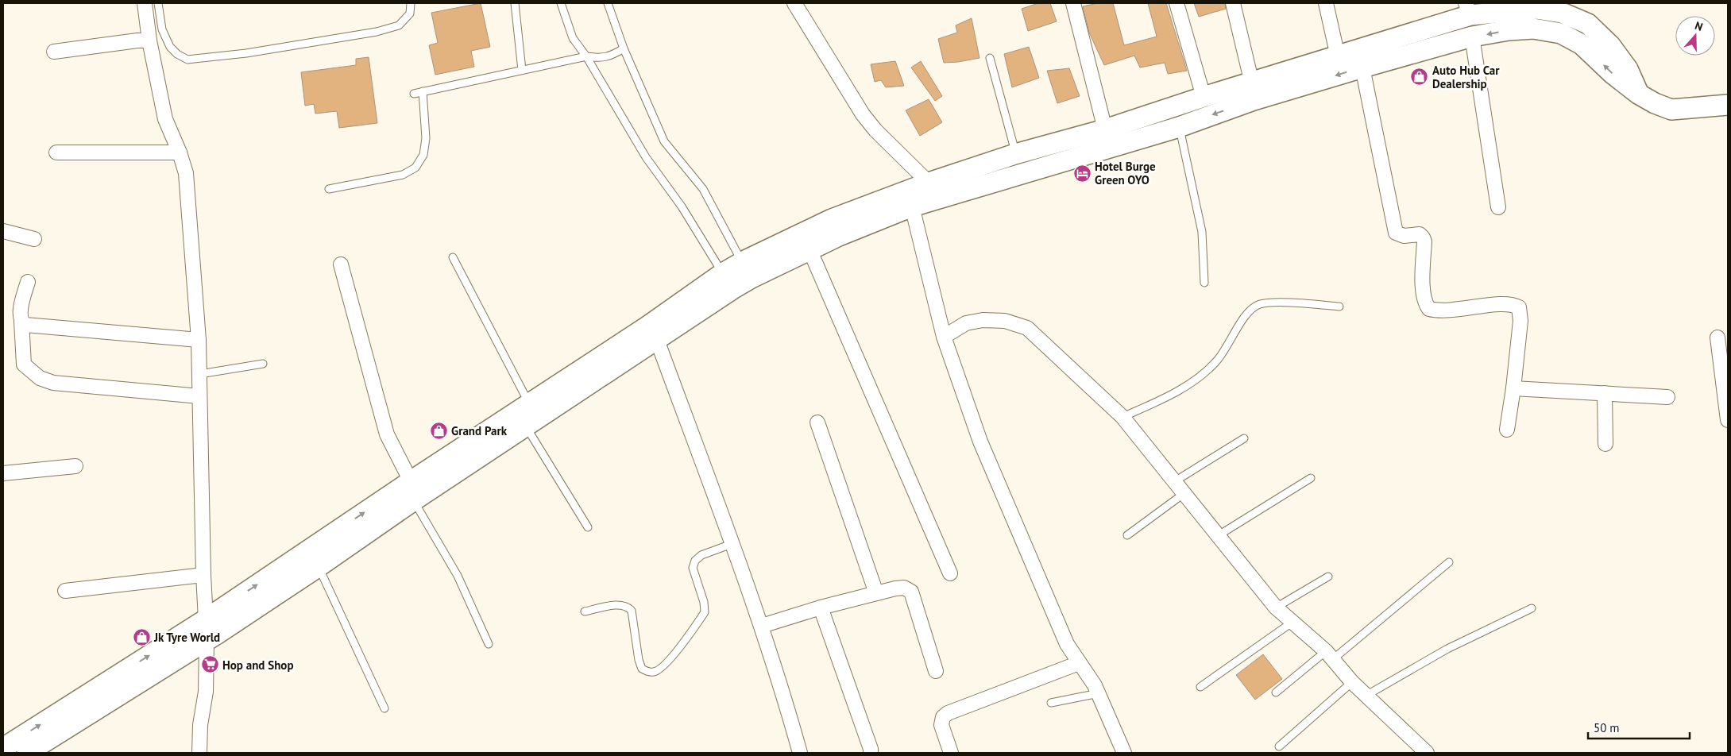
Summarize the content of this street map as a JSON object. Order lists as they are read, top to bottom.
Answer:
{
  "places": {
    "shop": ["Auto Hub Car Dealership", "Grand Park", "Jk Tyre World"],
    "hotel": ["Hotel Burge Green OYO"],
    "supermarket": ["Hop and Shop"]
  },
  "scale_bar": "50 m",
  "north": "top"
}
